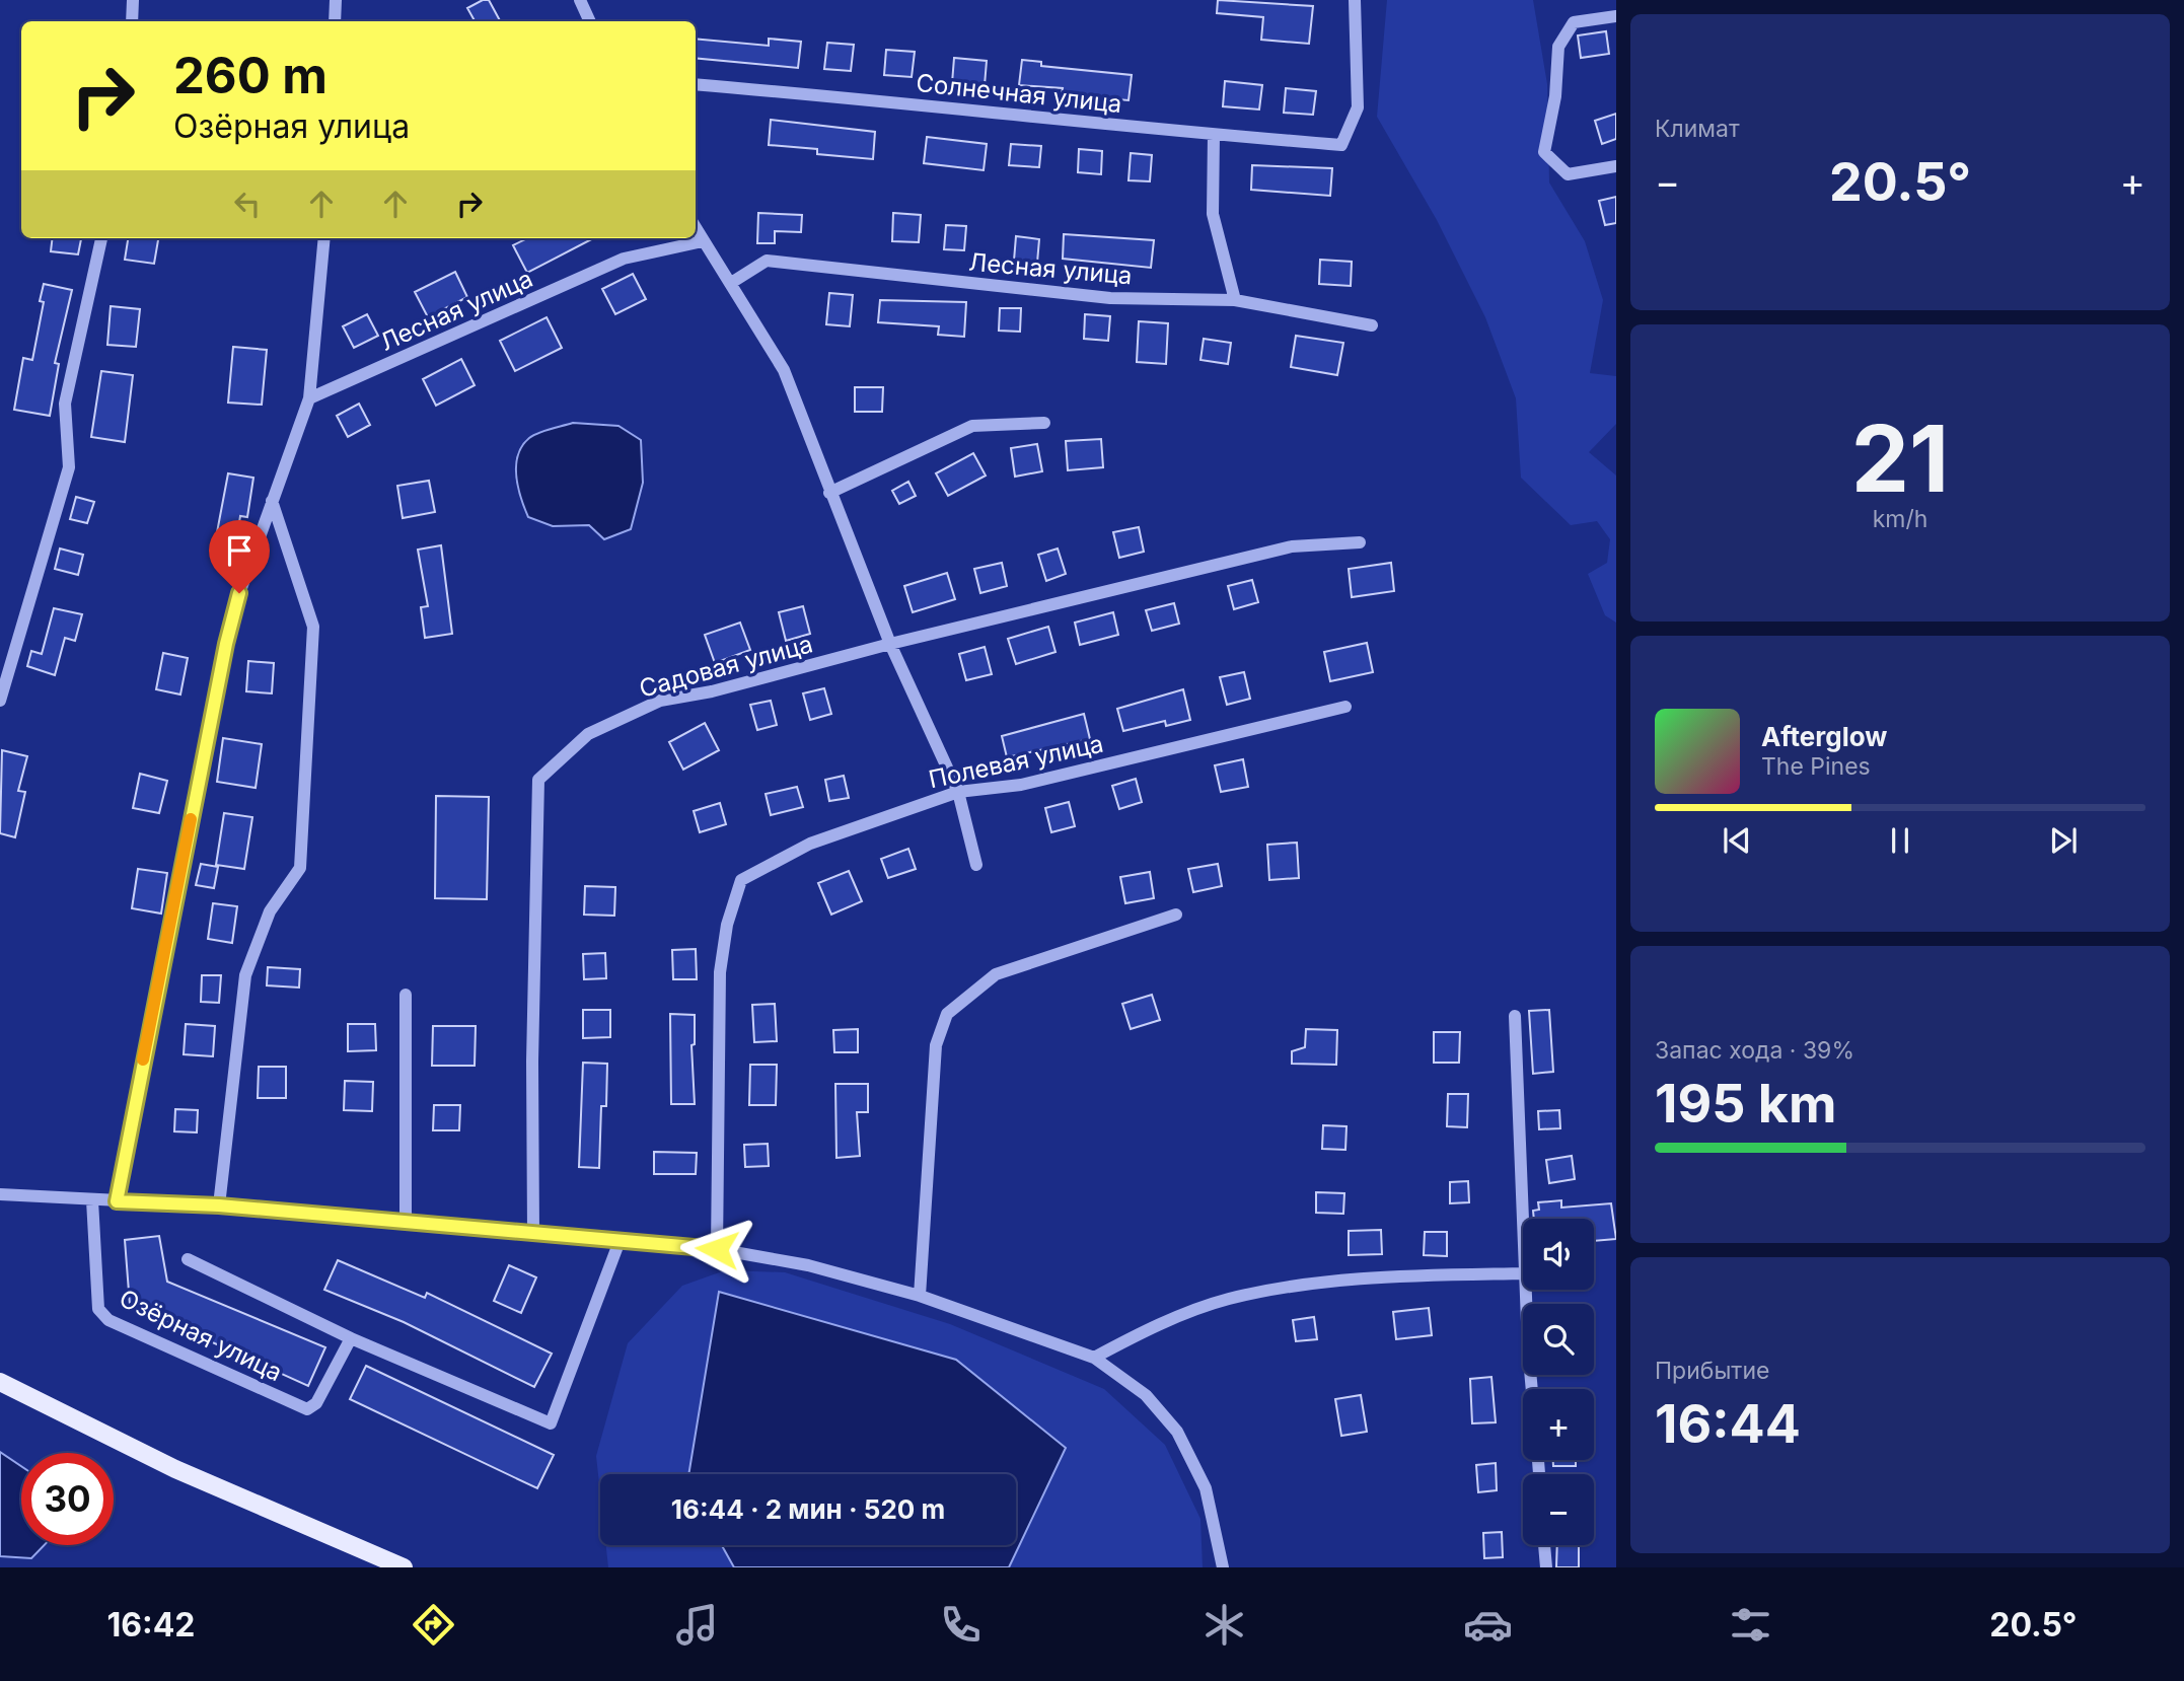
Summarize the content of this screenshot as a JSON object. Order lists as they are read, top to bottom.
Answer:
{
  "streets": {
    "street": [
      "Солнечная улица",
      "Лесная улица",
      "Садовая улица",
      "Полевая улица",
      "Озёрная улица"
    ]
  },
  "page": {
    "tile": [
      "Климат",
      ["21", "km/h"],
      ["Запас хода · 39%", "195 km"],
      ["Прибытие", "16:44"]
    ],
    "turn": ["260 m", "Озёрная улица"],
    "heat": ["−", "20.5°", "+"],
    "song": ["Afterglow", "The Pines"],
    "map_buttons": ["+", "−"],
    "limit": "30",
    "trip": "16:44 · 2 мин · 520 m",
    "tabs": ["16:42", "20.5°"]
  }
}
